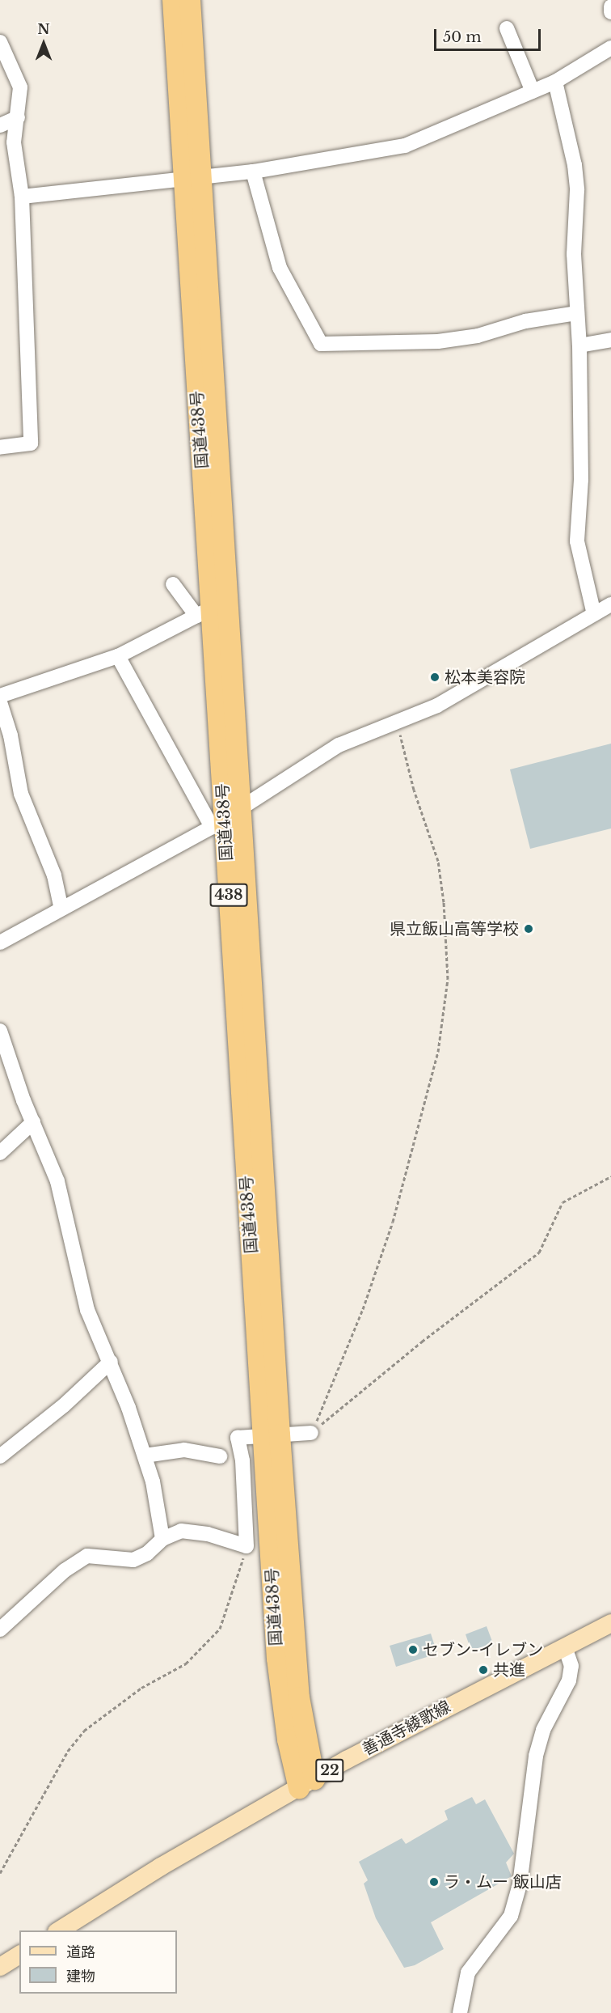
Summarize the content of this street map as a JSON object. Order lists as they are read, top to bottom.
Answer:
{
  "streets": {
    "highway": ["国道438号", "438"],
    "main road": ["善通寺綾歌線", "22"]
  },
  "crossings": [
    ["国道438号", "善通寺綾歌線"]
  ],
  "places": [
    "松本美容院",
    "県立飯山高等学校",
    "セブン-イレブン",
    "共進",
    "ラ・ムー 飯山店"
  ],
  "legend": ["道路", "建物"],
  "scale_bar": "50 m",
  "north": "top"
}
